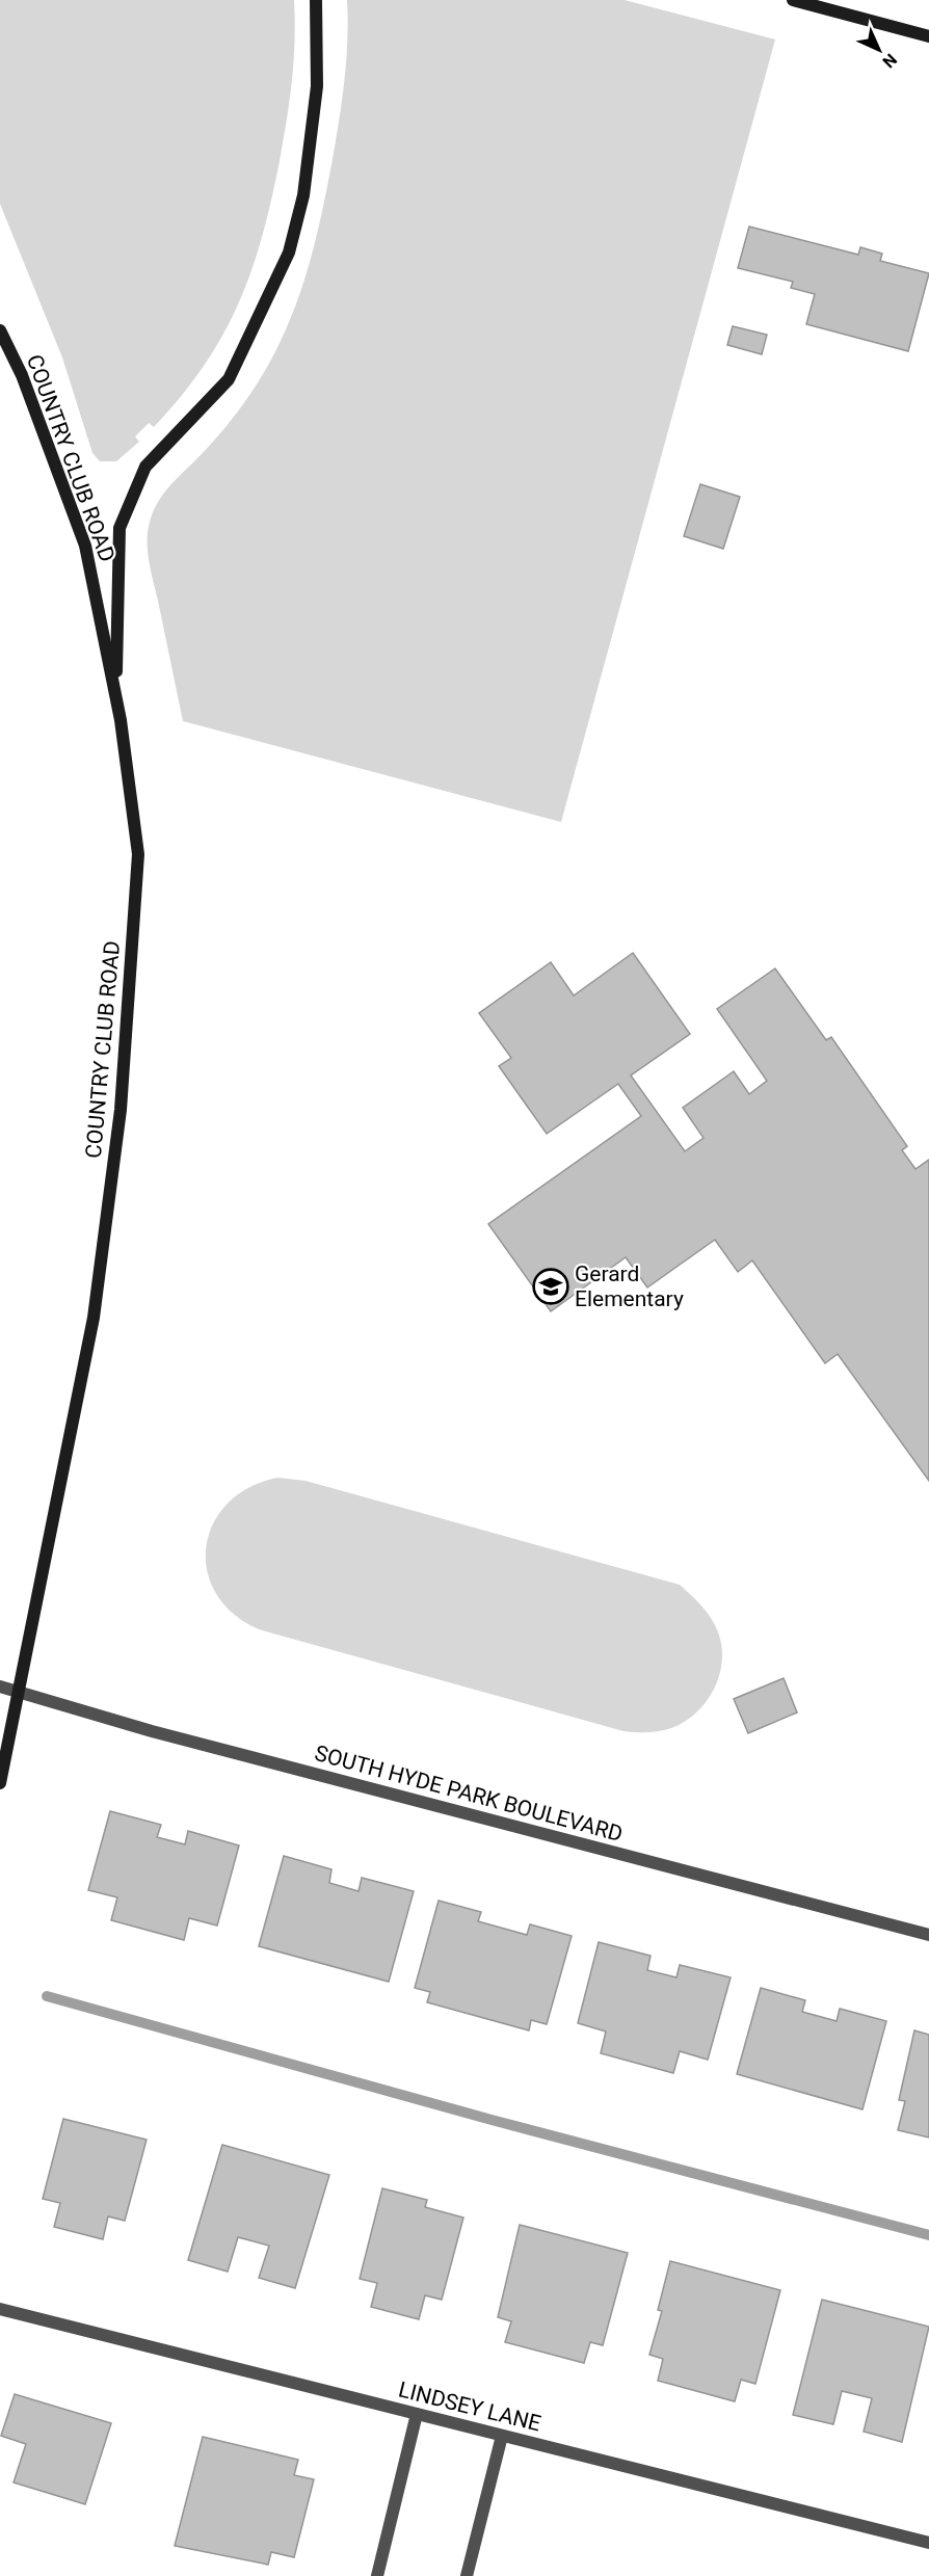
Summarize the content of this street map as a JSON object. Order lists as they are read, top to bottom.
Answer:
{
  "streets": {
    "main road": ["COUNTRY CLUB ROAD"],
    "street": ["SOUTH HYDE PARK BOULEVARD", "LINDSEY LANE"]
  },
  "crossings": [
    ["COUNTRY CLUB ROAD", "SOUTH HYDE PARK BOULEVARD"]
  ],
  "places": {
    "school or university": ["Gerard Elementary"]
  },
  "north": "bottom right"
}
